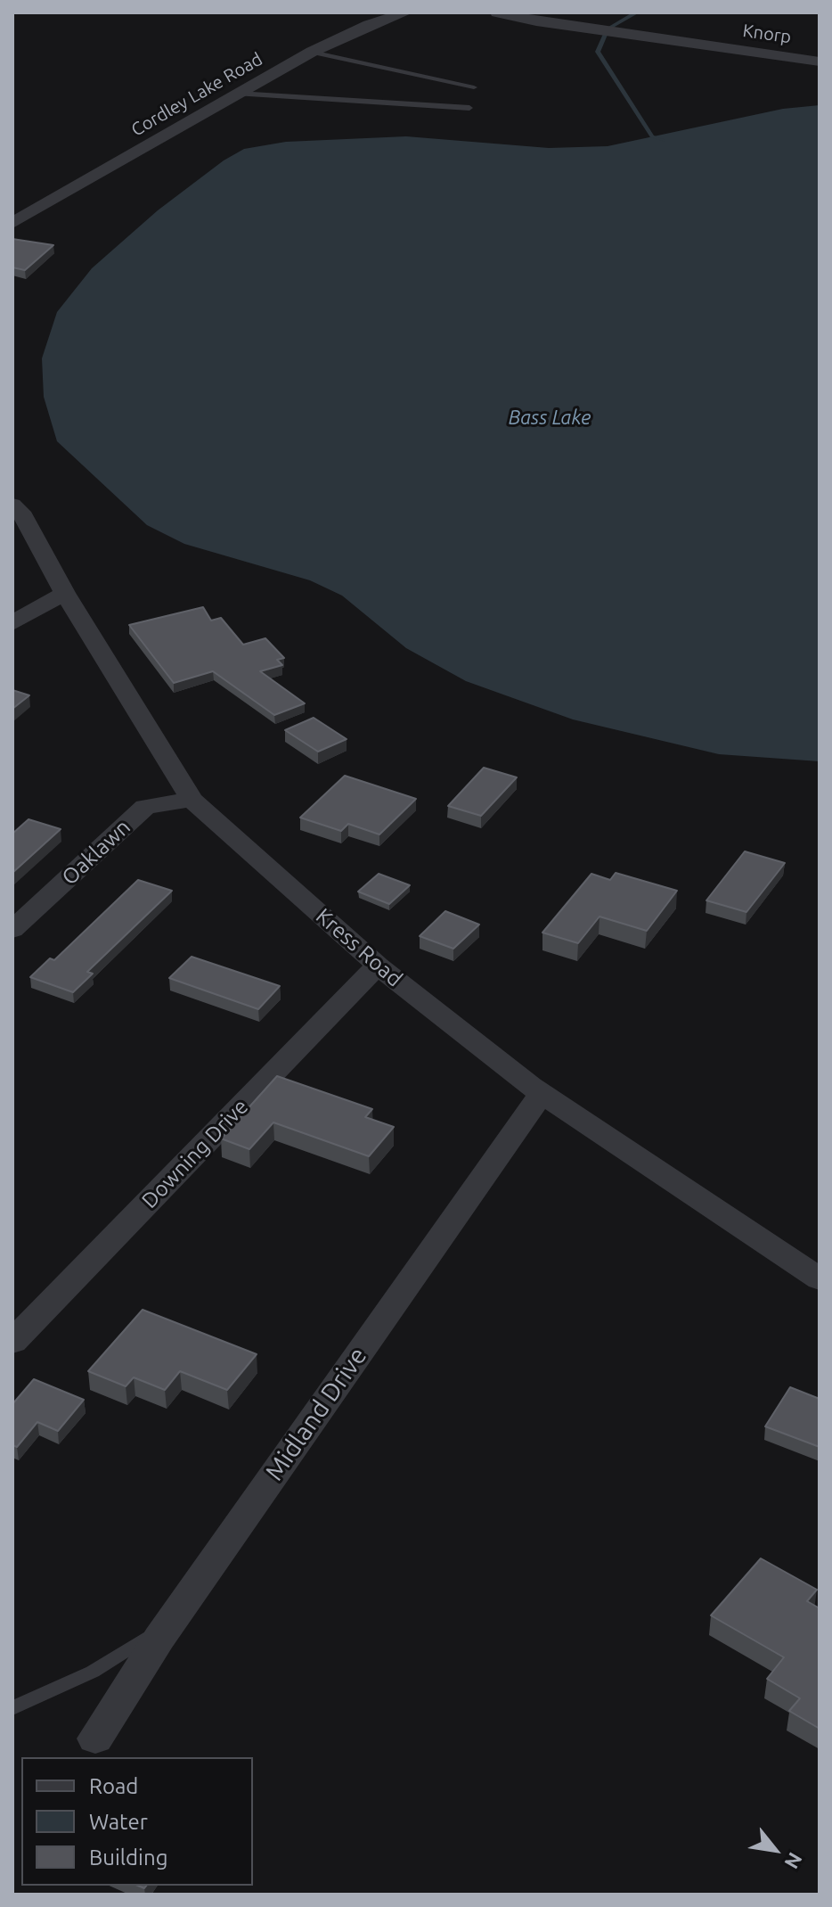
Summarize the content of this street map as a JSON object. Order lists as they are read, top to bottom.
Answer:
{
  "streets": {
    "street": [
      "Knorp",
      "Cordley Lake Road",
      "Oaklawn",
      "Kress Road",
      "Downing Drive",
      "Midland Drive"
    ]
  },
  "crossings": [
    ["Oaklawn", "Kress Road"],
    ["Kress Road", "Downing Drive"],
    ["Kress Road", "Midland Drive"]
  ],
  "water": ["Bass Lake"],
  "legend": ["Road", "Water", "Building"],
  "north": "bottom right"
}
